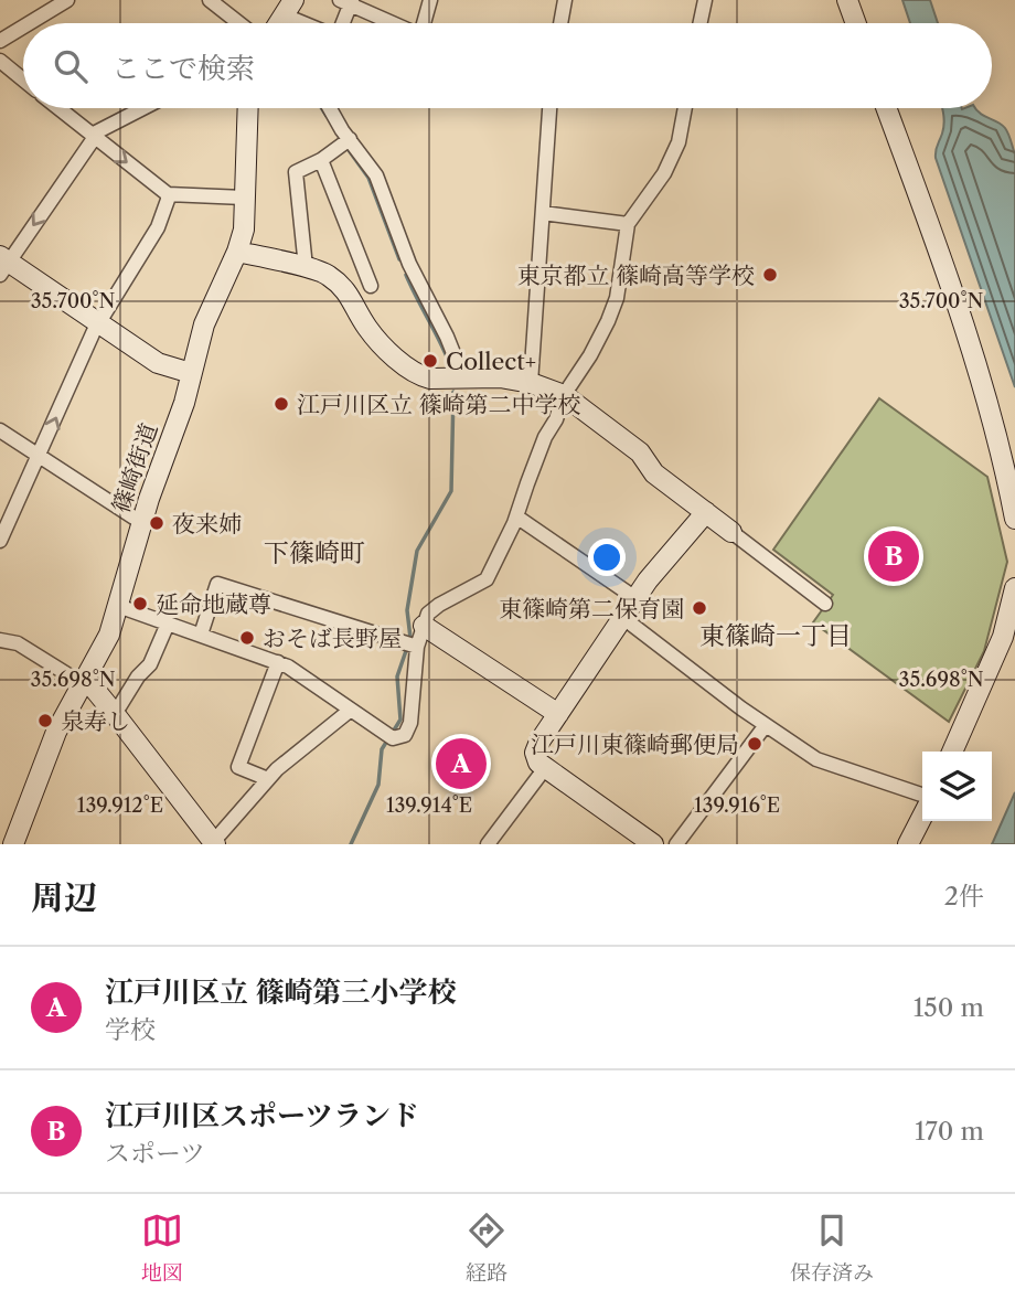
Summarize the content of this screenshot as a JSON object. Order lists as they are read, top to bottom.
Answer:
{
  "streets": {
    "street": ["篠崎街道"]
  },
  "districts": ["下篠崎町", "東篠崎一丁目"],
  "places": [
    "東京都立 篠崎高等学校",
    "Collect+",
    "江戸川区立 篠崎第二中学校",
    "夜来姉",
    "延命地蔵尊",
    "東篠崎第二保育園",
    "おそば長野屋",
    "泉寿し",
    "江戸川東篠崎郵便局"
  ],
  "page": {
    "search": "ここで検索",
    "pins": ["B", "A"],
    "heading": ["周辺", "2件"],
    "list": [
      {
        "mark": "A",
        "name": "江戸川区立 篠崎第三小学校",
        "note": "学校",
        "value": "150 m"
      },
      {
        "mark": "B",
        "name": "江戸川区スポーツランド",
        "note": "スポーツ",
        "value": "170 m"
      }
    ],
    "nav": ["地図", "経路", "保存済み"]
  },
  "coordinates": [
    "35.700°N",
    "35.698°N",
    "139.912°E",
    "139.914°E",
    "139.916°E"
  ]
}
